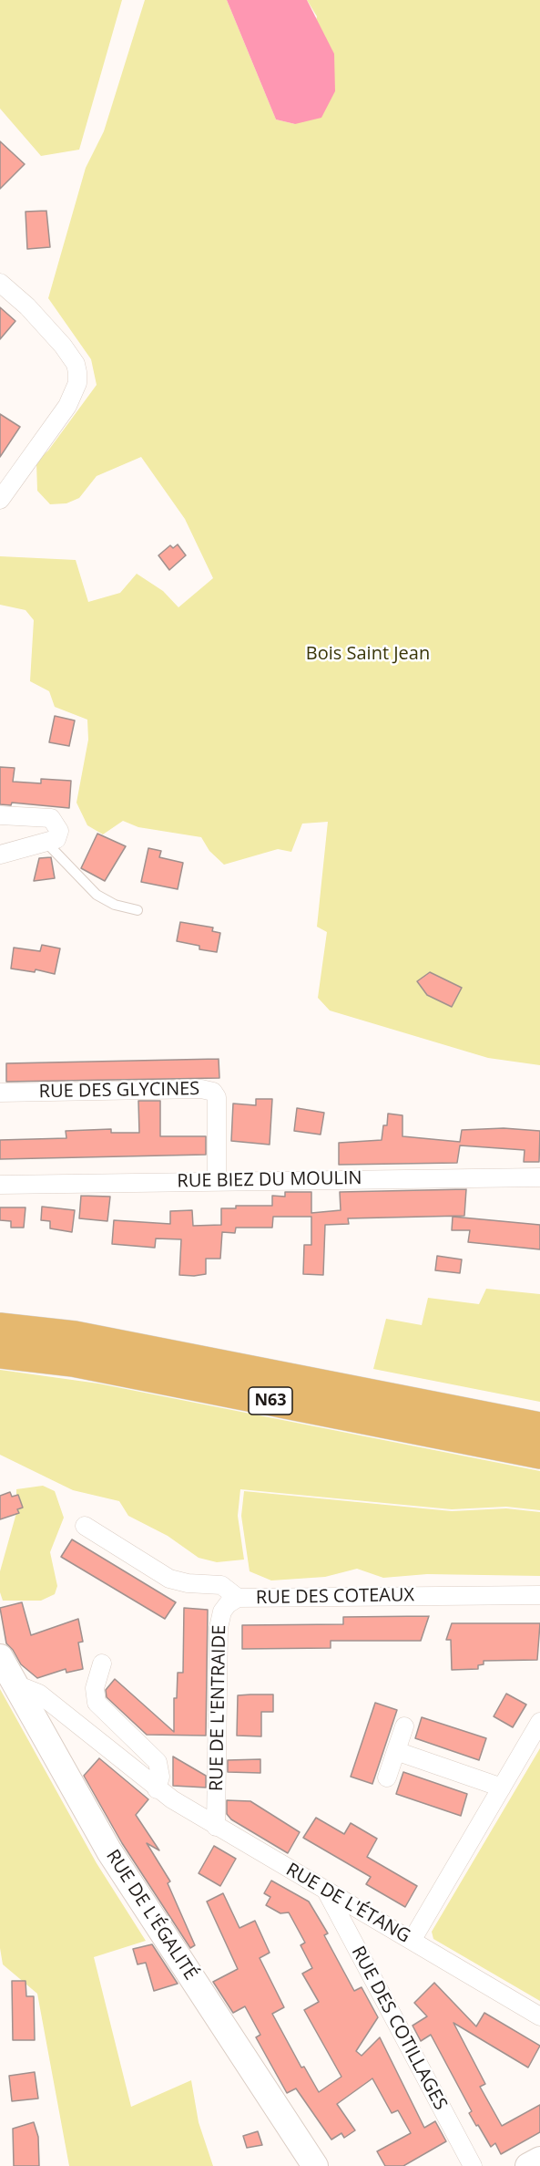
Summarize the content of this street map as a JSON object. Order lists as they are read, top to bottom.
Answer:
{
  "streets": {
    "highway": ["N63"],
    "street": [
      "RUE DES GLYCINES",
      "RUE BIEZ DU MOULIN",
      "RUE DES COTEAUX",
      "RUE DE L'ENTRAIDE",
      "RUE DE L'ÉTANG",
      "RUE DE L'ÉGALITÉ",
      "RUE DES COTILLAGES"
    ]
  },
  "crossings": [
    ["RUE DES GLYCINES", "RUE BIEZ DU MOULIN"],
    ["RUE DES COTEAUX", "RUE DE L'ENTRAIDE"],
    ["RUE DE L'ENTRAIDE", "RUE DE L'ÉTANG"],
    ["RUE DE L'ÉTANG", "RUE DE L'ÉGALITÉ"],
    ["RUE DE L'ÉTANG", "RUE DES COTILLAGES"]
  ],
  "parks": ["Bois Saint Jean"]
}
